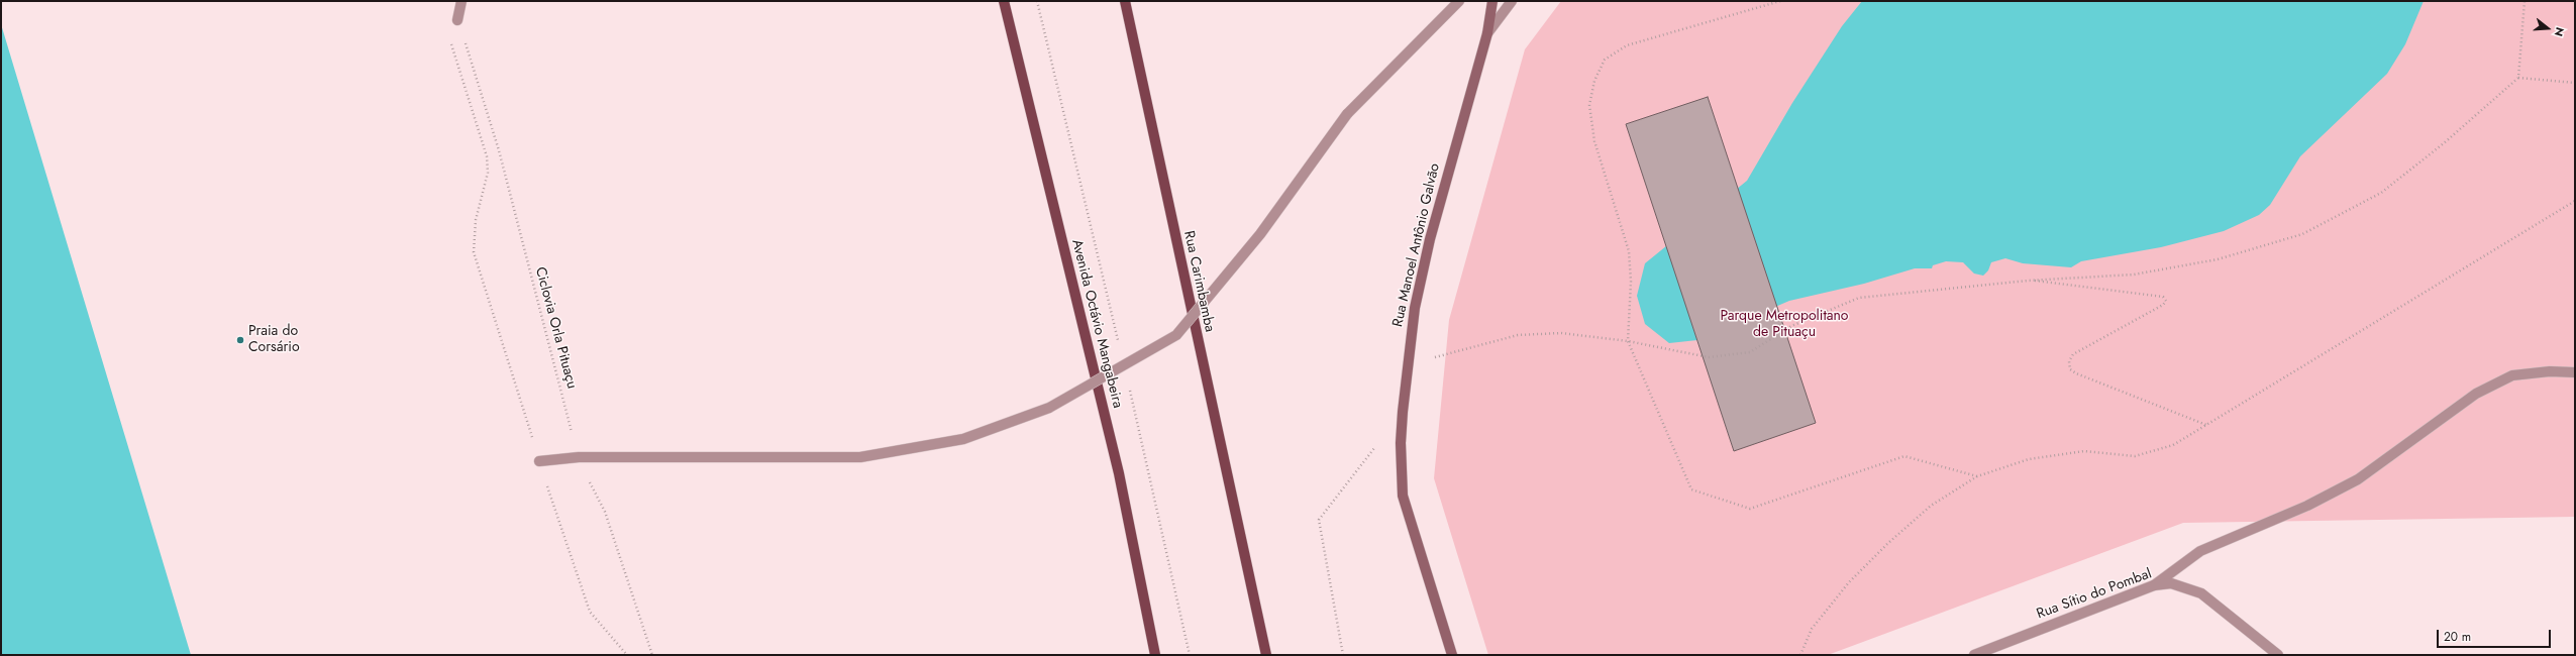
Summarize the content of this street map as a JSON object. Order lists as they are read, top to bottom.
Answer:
{
  "streets": {
    "main road": ["Rua Carimbamba", "Avenida Octávio Mangabeira"],
    "street": ["Rua Manoel Antônio Galvão", "Rua Sítio do Pombal"],
    "path": ["Ciclovia Orla Pituaçu"]
  },
  "parks": ["Parque Metropolitano de Pituaçu"],
  "places": ["Praia do Corsário"],
  "scale_bar": "20 m",
  "north": "right"
}
